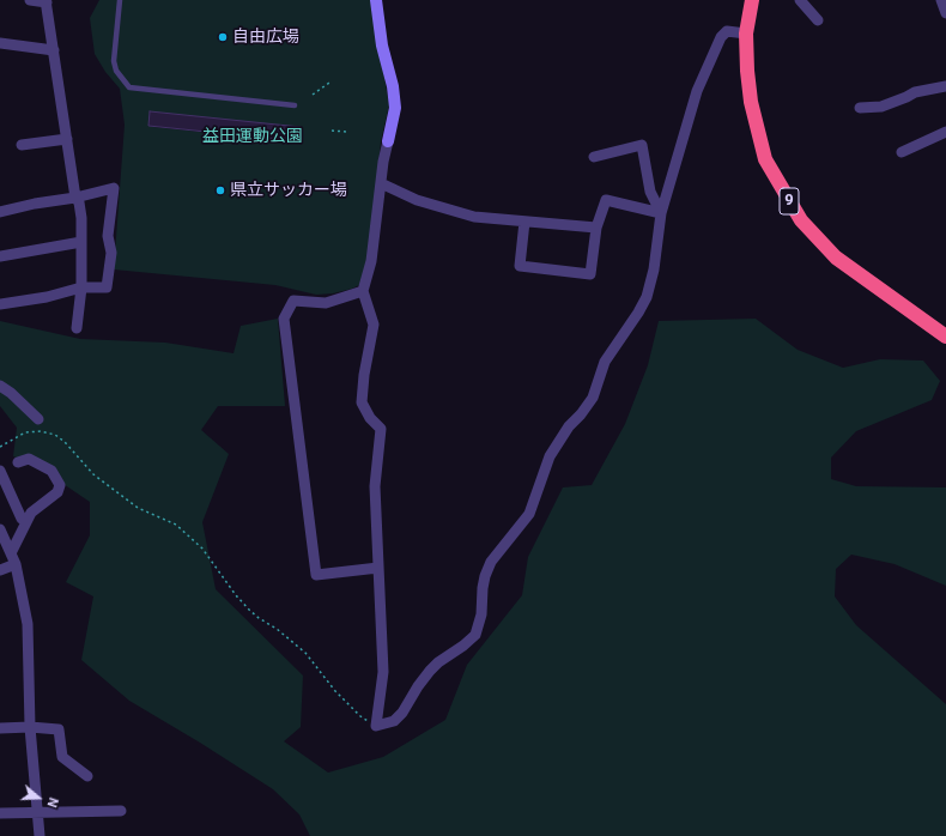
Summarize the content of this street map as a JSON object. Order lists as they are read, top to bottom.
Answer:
{
  "streets": {
    "highway": ["9"]
  },
  "parks": ["益田運動公園"],
  "places": ["自由広場", "県立サッカー場"],
  "north": "right"
}
